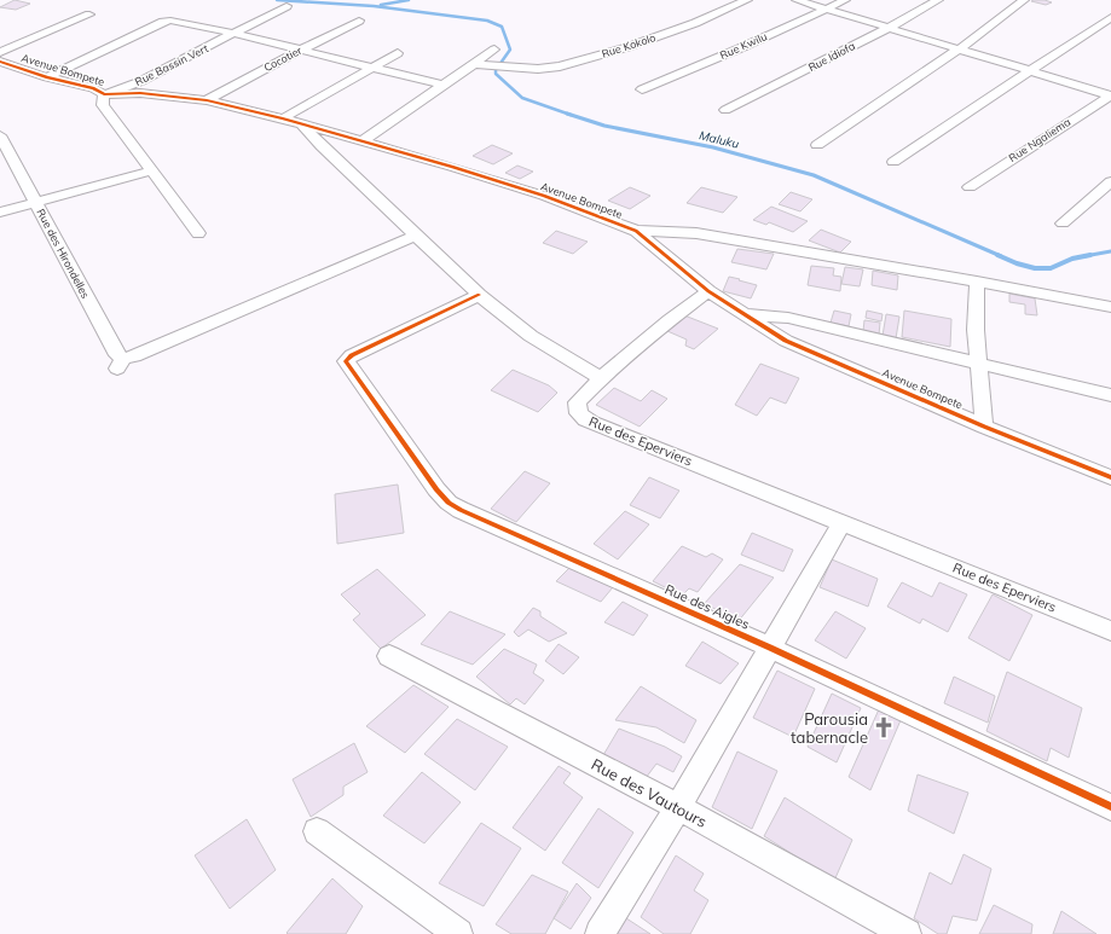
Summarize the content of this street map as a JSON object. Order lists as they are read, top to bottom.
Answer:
{
  "streets": {
    "street": [
      "Rue Kokolo",
      "Rue Kwilu",
      "Rue Idiofa",
      "Cocotier",
      "Rue Bassin Vert",
      "Avenue Bompete",
      "Rue Ngaliema",
      "Rue des Hirondelles",
      "Rue des Eperviers",
      "Rue des Aigles",
      "Rue des Vautours"
    ]
  },
  "crossings": [
    ["Cocotier", "Avenue Bompete"],
    ["Rue Bassin Vert", "Avenue Bompete"]
  ],
  "water": ["Maluku"],
  "places": {
    "church": ["Parousia tabernacle"]
  }
}
